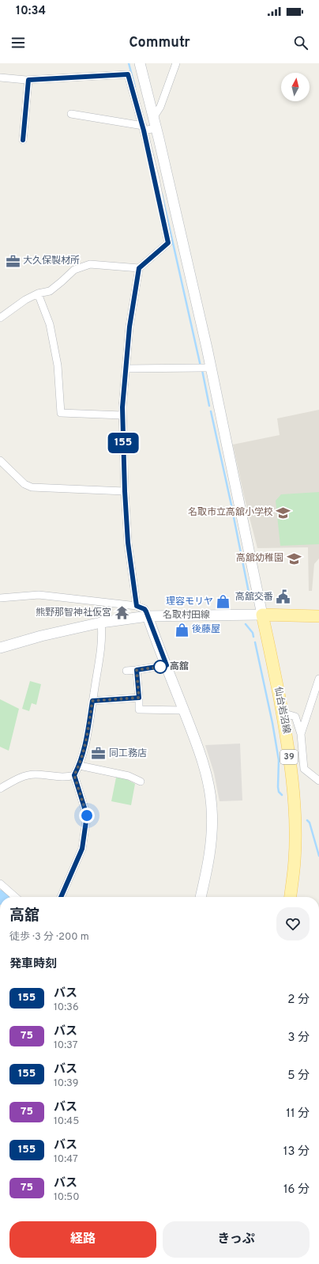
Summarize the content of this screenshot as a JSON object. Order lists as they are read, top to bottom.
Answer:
{
  "streets": {
    "main road": ["仙台岩沼線", "39"],
    "street": ["名取村田線"]
  },
  "crossings": [
    ["名取村田線", "仙台岩沼線"]
  ],
  "places": {
    "office": ["大久保製材所", "同工務店"],
    "school or university": ["名取市立高舘小学校", "高舘幼稚園"],
    "public building": ["高舘交番"],
    "shop": ["理容モリヤ", "後藤屋"],
    "temple": ["熊野那智神社仮宮"],
    "other": ["高舘"]
  },
  "lines": ["bus line 155"],
  "north": "top",
  "page": {
    "status": "10:34",
    "header": "Commutr",
    "on_map": "155",
    "heading": [
      ["高舘", "徒歩 · 3 分 · 200 m"],
      "発車時刻"
    ],
    "list": [
      {
        "mark": "155",
        "name": "バス",
        "note": "10:36",
        "value": "2 分"
      },
      {
        "mark": "75",
        "name": "バス",
        "note": "10:37",
        "value": "3 分"
      },
      {
        "mark": "155",
        "name": "バス",
        "note": "10:39",
        "value": "5 分"
      },
      {
        "mark": "75",
        "name": "バス",
        "note": "10:45",
        "value": "11 分"
      },
      {
        "mark": "155",
        "name": "バス",
        "note": "10:47",
        "value": "13 分"
      },
      {
        "mark": "75",
        "name": "バス",
        "note": "10:50",
        "value": "16 分"
      }
    ],
    "buttons": ["経路", "きっぷ"]
  }
}
